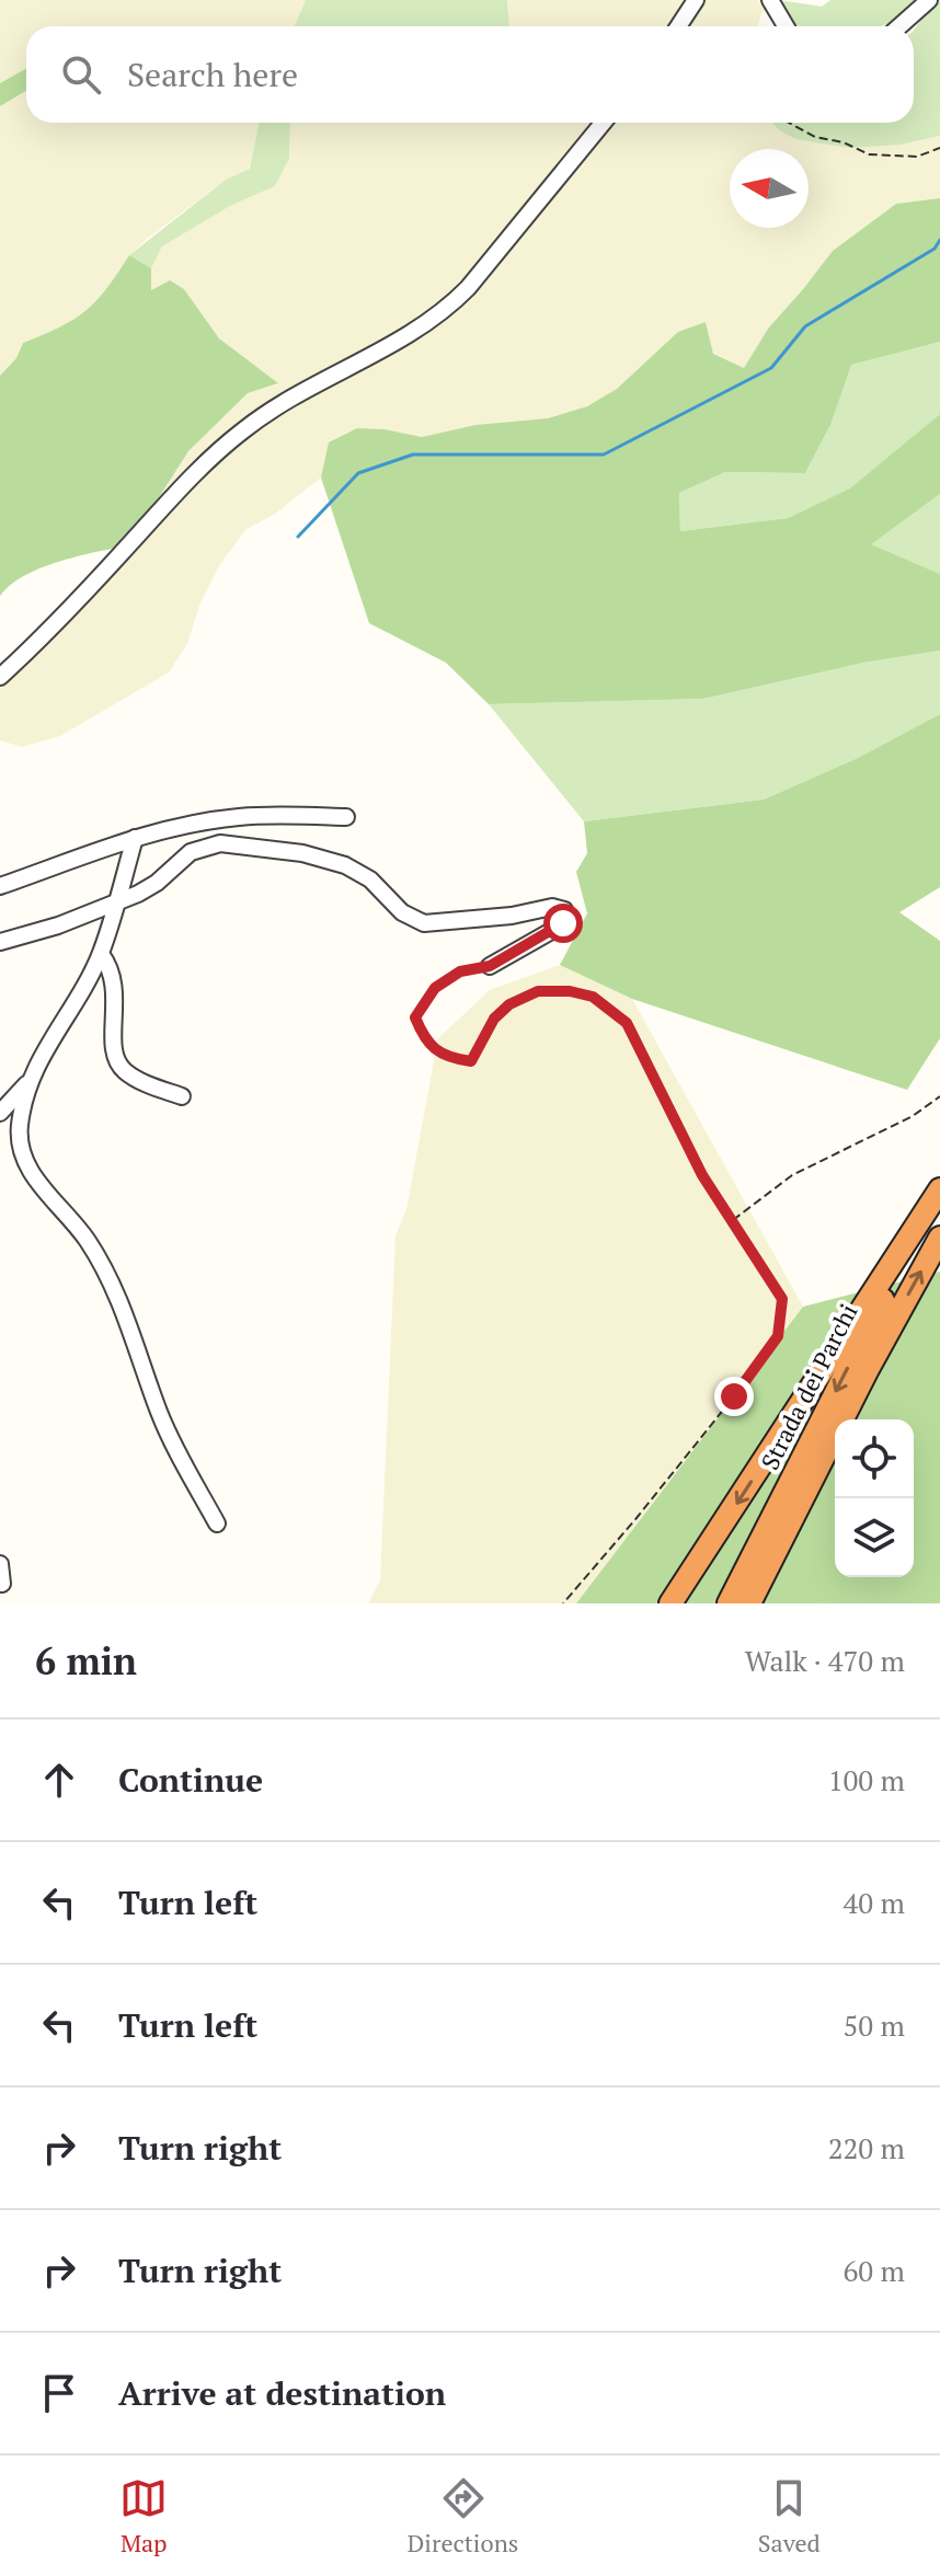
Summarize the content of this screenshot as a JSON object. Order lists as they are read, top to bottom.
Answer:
{
  "streets": {
    "highway": ["Strada dei Parchi"]
  },
  "north": "left",
  "page": {
    "search": "Search here",
    "heading": ["6 min", "Walk · 470 m"],
    "list": [
      ["Continue", "100 m"],
      ["Turn left", "40 m"],
      ["Turn left", "50 m"],
      ["Turn right", "220 m"],
      ["Turn right", "60 m"],
      "Arrive at destination"
    ],
    "nav": ["Map", "Directions", "Saved"]
  }
}
